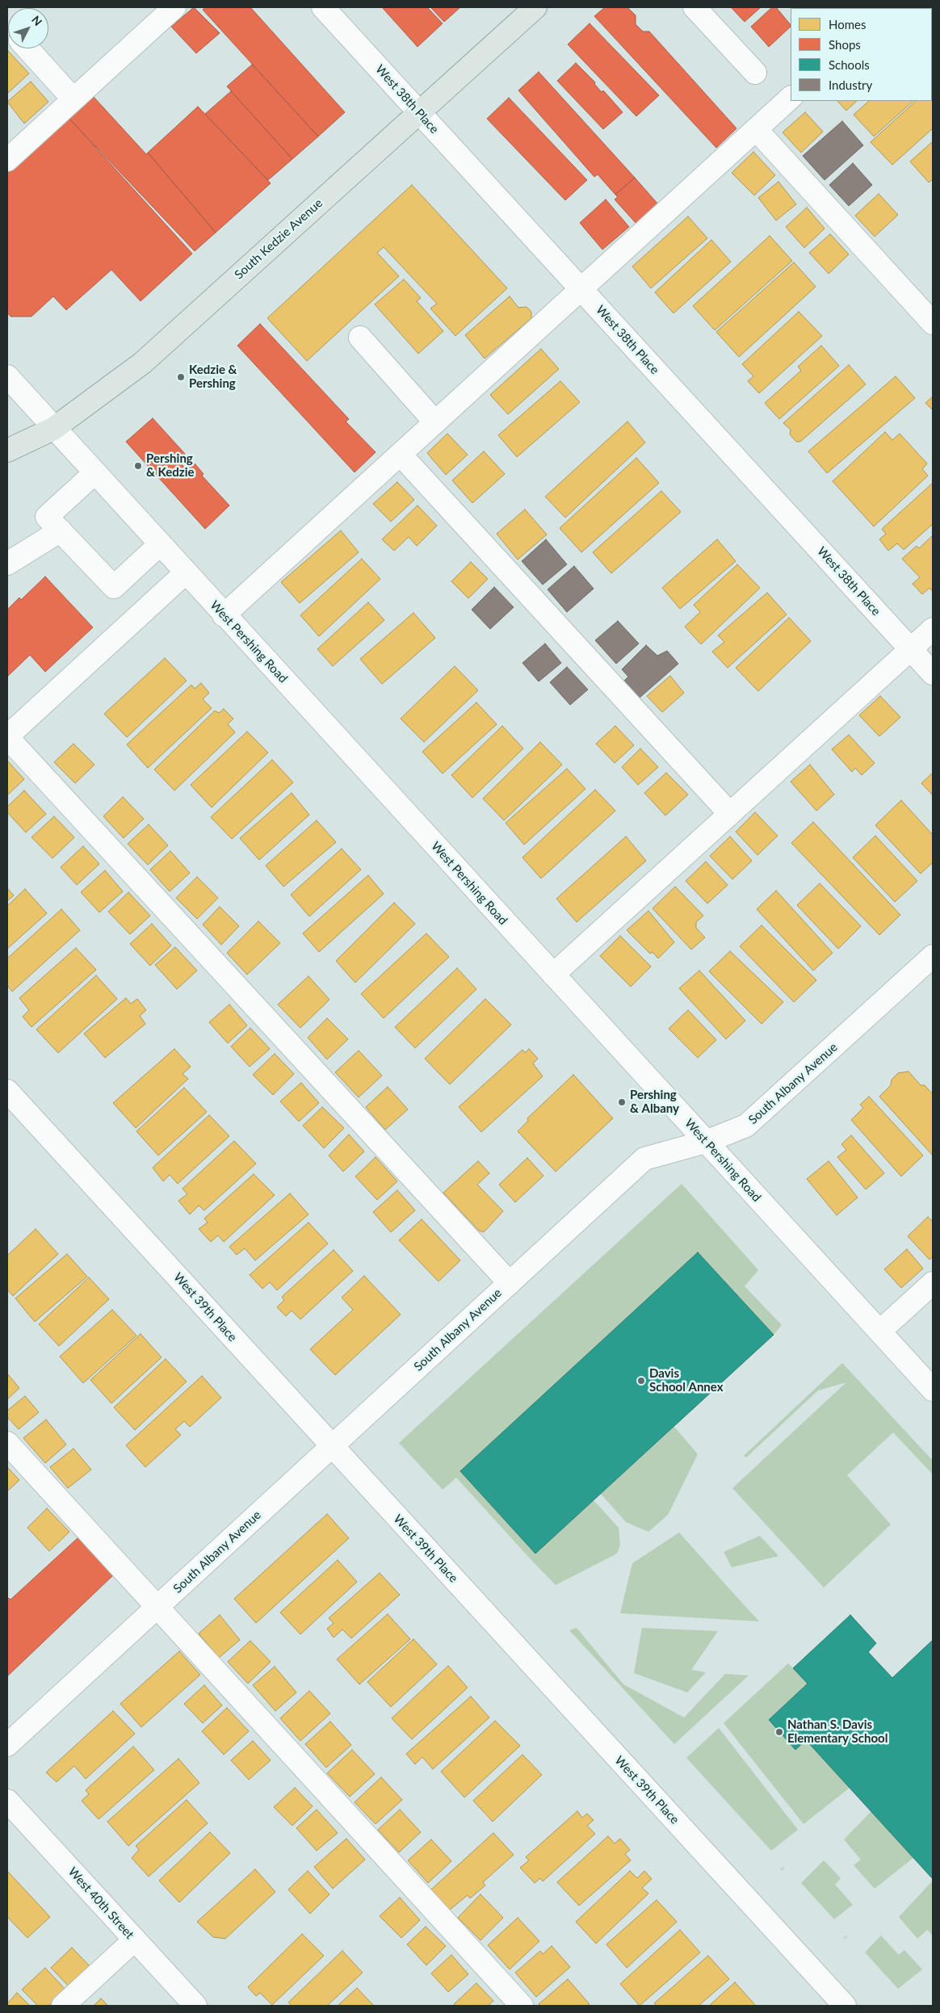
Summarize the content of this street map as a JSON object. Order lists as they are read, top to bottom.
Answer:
{
  "streets": {
    "main road": ["South Kedzie Avenue"],
    "street": [
      "West 38th Place",
      "West Pershing Road",
      "South Albany Avenue",
      "West 39th Place",
      "West 40th Street"
    ]
  },
  "crossings": [
    ["West 38th Place", "South Kedzie Avenue"],
    ["South Kedzie Avenue", "West Pershing Road"],
    ["West Pershing Road", "South Albany Avenue"],
    ["South Albany Avenue", "West 39th Place"]
  ],
  "places": [
    "Kedzie & Pershing",
    "Pershing & Kedzie",
    "Pershing & Albany",
    "Davis School Annex",
    "Nathan S. Davis Elementary School"
  ],
  "legend": [
    "Homes",
    "Shops",
    "Schools",
    "Industry"
  ],
  "north": "top right"
}
